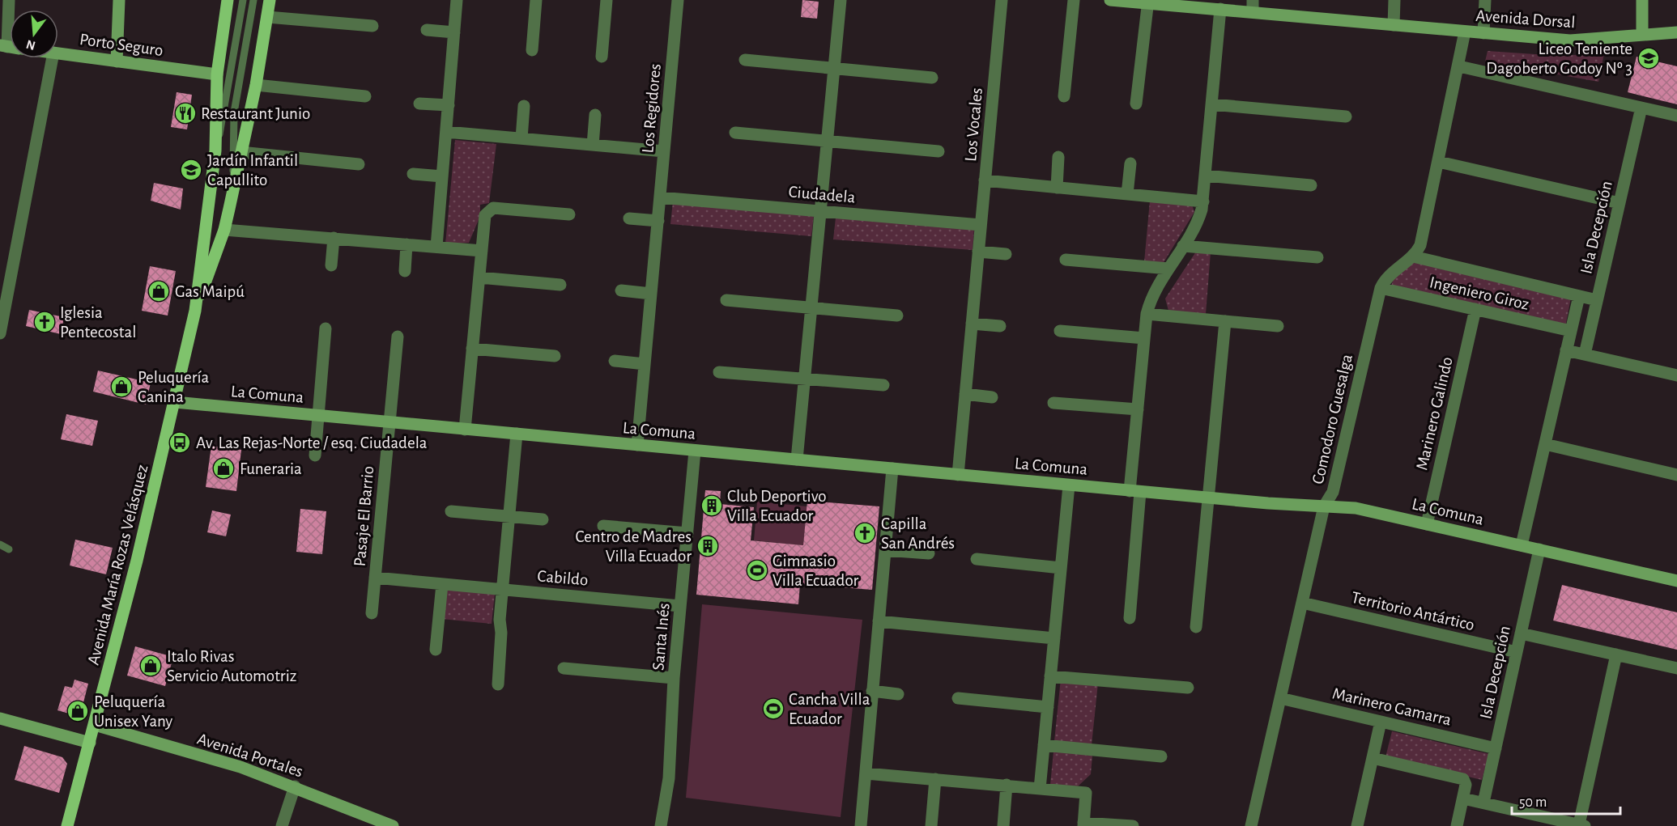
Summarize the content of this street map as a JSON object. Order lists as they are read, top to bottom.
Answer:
{
  "streets": {
    "main road": ["Avenida María Rozas Velásquez"],
    "street": [
      "Avenida Dorsal",
      "Porto Seguro",
      "Los Regidores",
      "Los Vocales",
      "Ciudadela",
      "Isla Decepción",
      "Ingeniero Giroz",
      "La Comuna",
      "Marinero Galindo",
      "Comodoro Guesalga",
      "Pasaje El Barrio",
      "Cabildo",
      "Territorio Antártico",
      "Santa Inés",
      "Marinero Gamarra",
      "Avenida Portales"
    ]
  },
  "crossings": [
    ["Avenida Dorsal", "Comodoro Guesalga"],
    ["Porto Seguro", "Avenida María Rozas Velásquez"],
    ["Los Regidores", "Ciudadela"],
    ["Los Regidores", "La Comuna"],
    ["Los Vocales", "Ciudadela"],
    ["Los Vocales", "La Comuna"],
    ["Isla Decepción", "Ingeniero Giroz"],
    ["Isla Decepción", "La Comuna"],
    ["Isla Decepción", "Territorio Antártico"],
    ["Isla Decepción", "Marinero Gamarra"],
    ["Ingeniero Giroz", "Marinero Galindo"],
    ["Ingeniero Giroz", "Comodoro Guesalga"],
    ["La Comuna", "Marinero Galindo"],
    ["La Comuna", "Comodoro Guesalga"],
    ["La Comuna", "Pasaje El Barrio"],
    ["La Comuna", "Avenida María Rozas Velásquez"],
    ["La Comuna", "Santa Inés"],
    ["Comodoro Guesalga", "Territorio Antártico"],
    ["Comodoro Guesalga", "Marinero Gamarra"],
    ["Pasaje El Barrio", "Cabildo"],
    ["Avenida María Rozas Velásquez", "Avenida Portales"],
    ["Cabildo", "Santa Inés"]
  ],
  "places": {
    "school or university": ["Liceo Teniente Dagoberto Godoy Nº 3", "Jardín Infantil Capullito"],
    "restaurant": ["Restaurant Junio"],
    "shop": [
      "Gas Maipú",
      "Peluquería Canina",
      "Funeraria",
      "Italo Rivas Servicio Automotriz",
      "Peluquería Unisex Yany"
    ],
    "church": ["Iglesia Pentecostal", "Capilla San Andrés"],
    "bus stop": ["Av. Las Rejas-Norte / esq. Ciudadela"],
    "building": ["Club Deportivo Villa Ecuador", "Centro de Madres Villa Ecuador"],
    "sports": ["Gimnasio Villa Ecuador", "Cancha Villa Ecuador"]
  },
  "scale_bar": "50 m",
  "north": "bottom"
}
